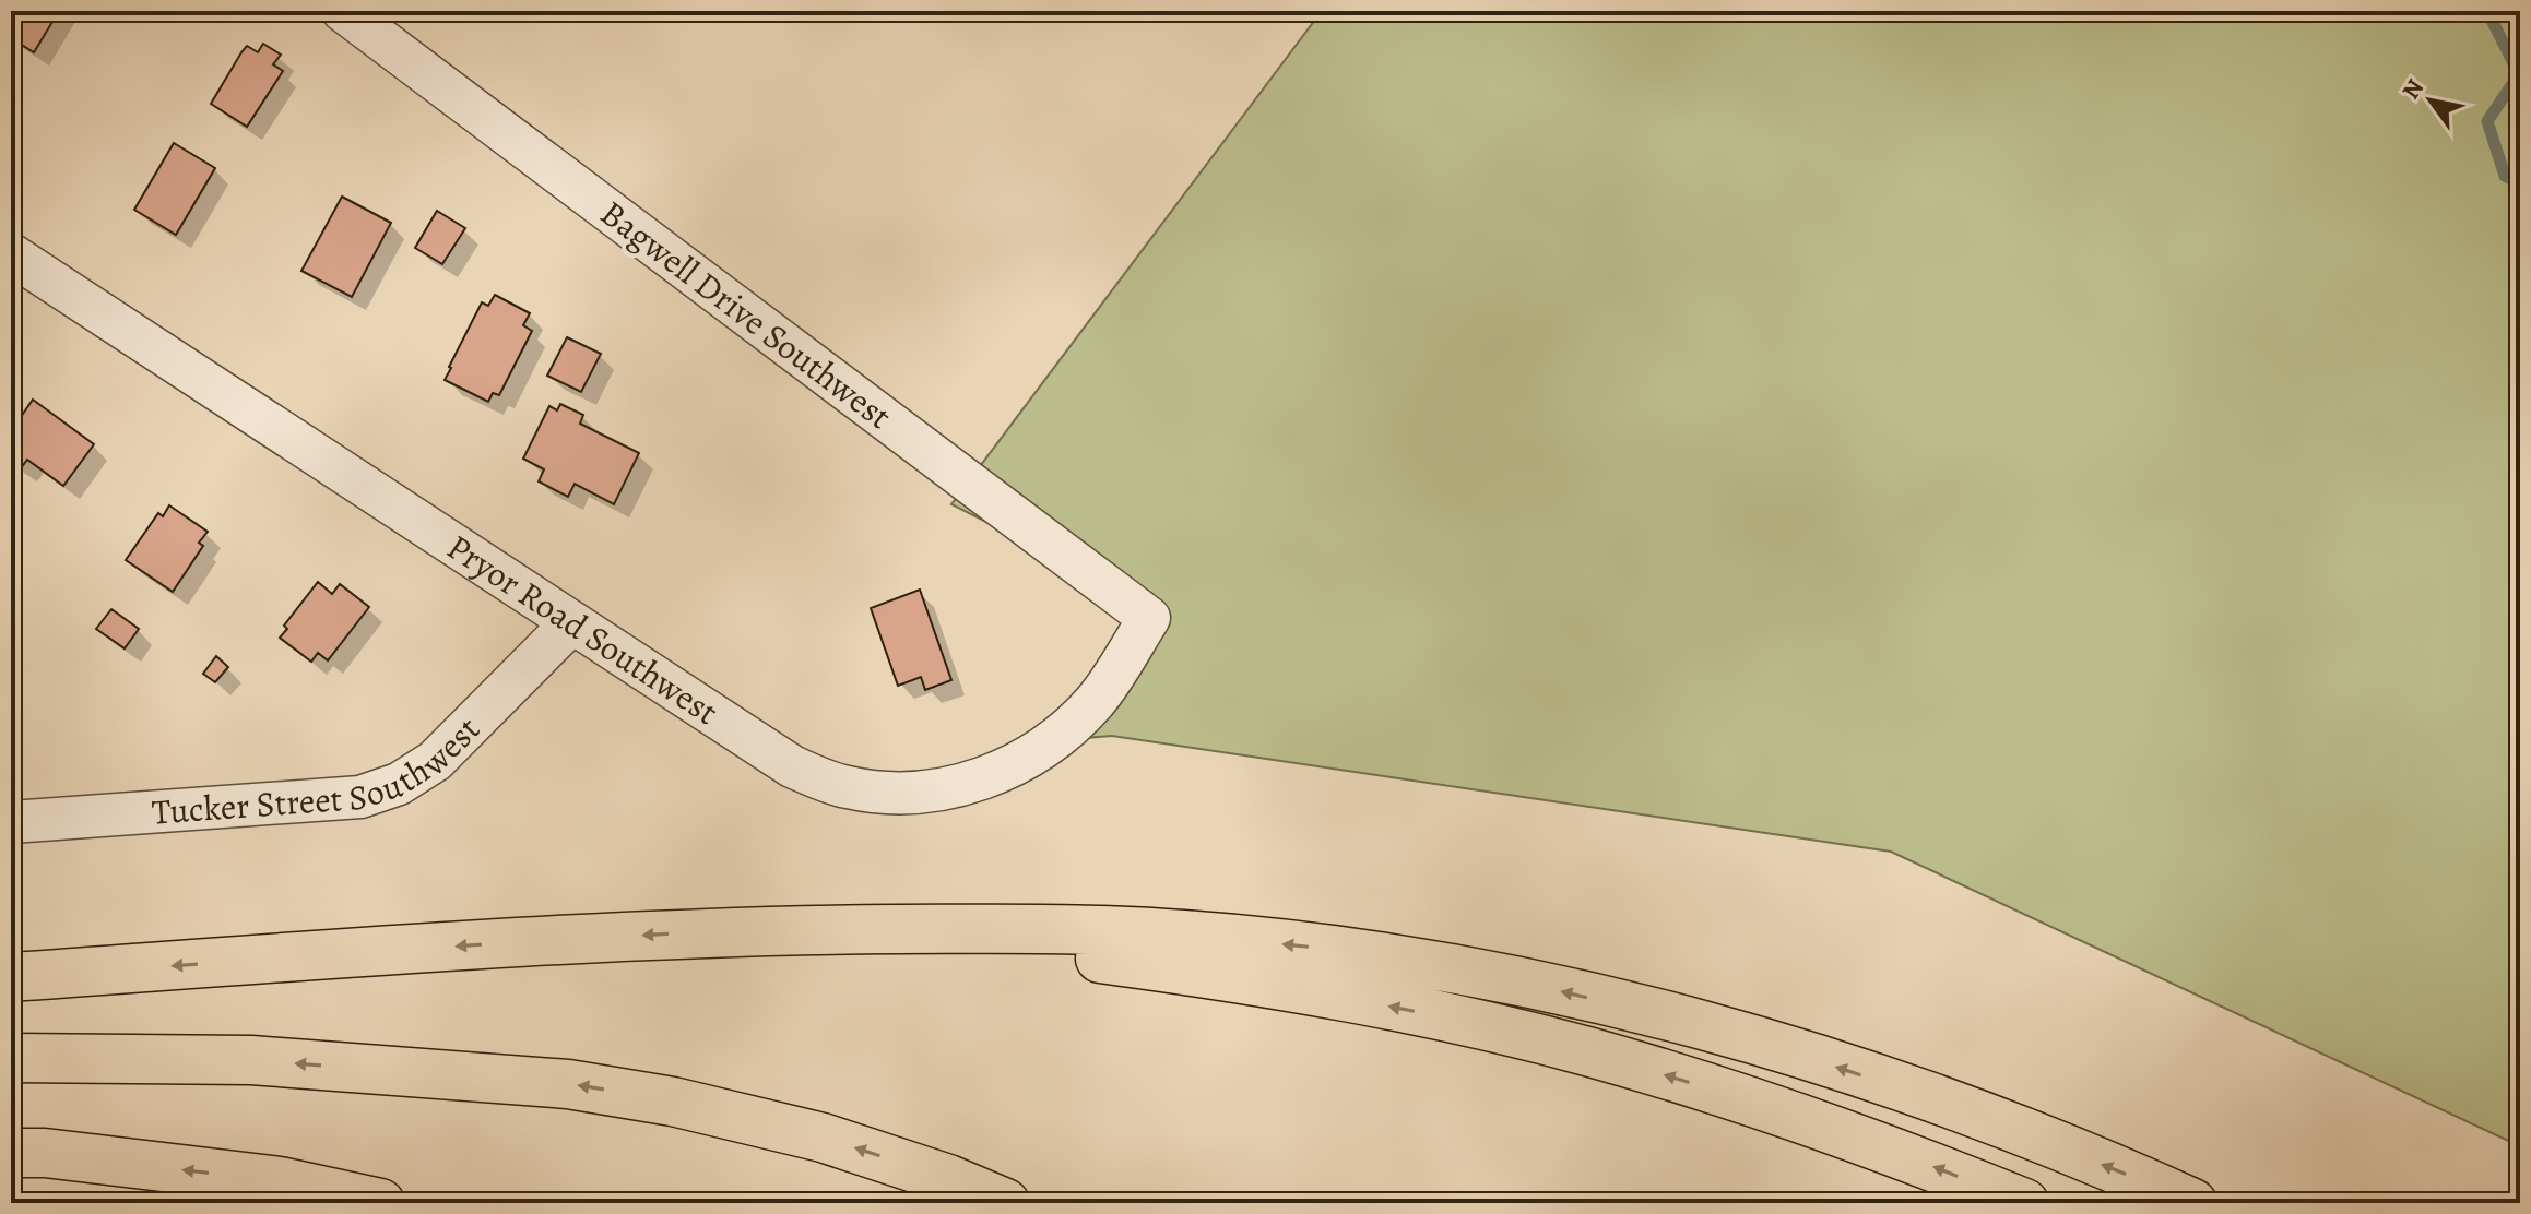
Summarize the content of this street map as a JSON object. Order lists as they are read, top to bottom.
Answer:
{
  "streets": {
    "street": ["Bagwell Drive Southwest", "Pryor Road Southwest", "Tucker Street Southwest"]
  },
  "crossings": [
    ["Bagwell Drive Southwest", "Pryor Road Southwest"],
    ["Pryor Road Southwest", "Tucker Street Southwest"]
  ],
  "north": "top left"
}
